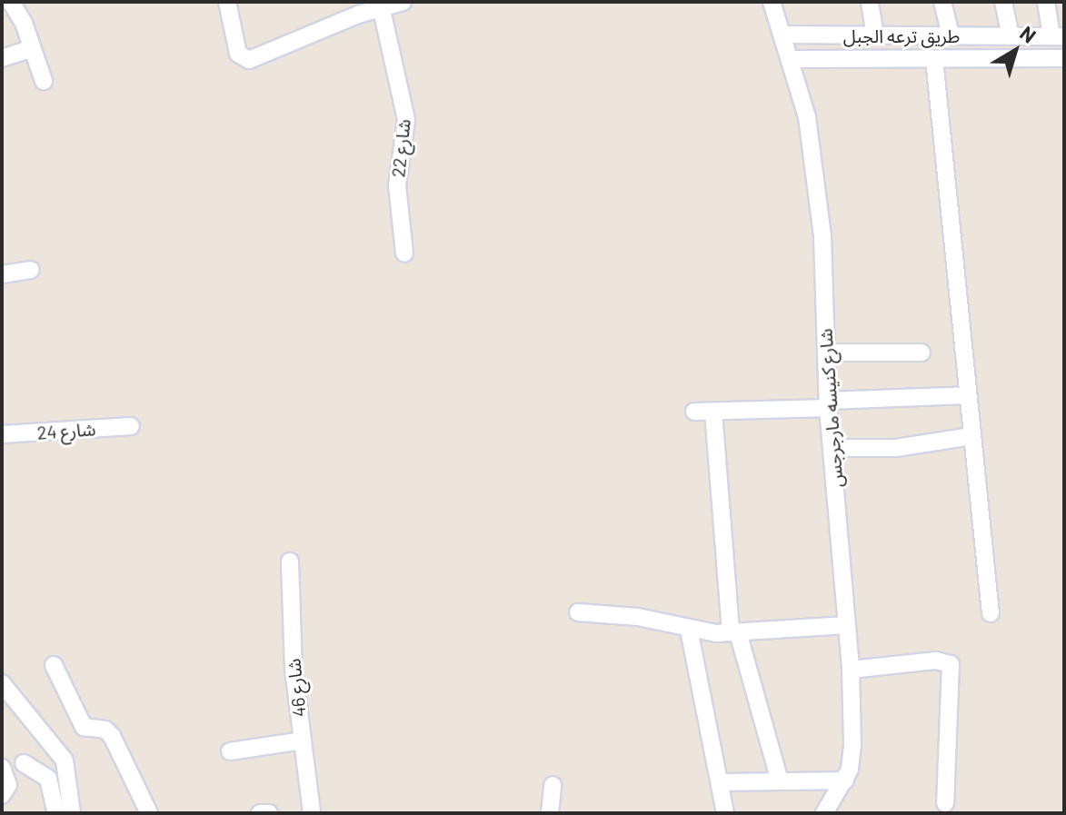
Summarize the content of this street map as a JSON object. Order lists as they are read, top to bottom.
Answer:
{
  "streets": {
    "street": [
      "طريق ترعه الجبل",
      "شارع 22",
      "شارع كنيسه مارجرجس",
      "شارع 24",
      "شارع 46"
    ]
  },
  "crossings": [
    ["طريق ترعه الجبل", "شارع كنيسه مارجرجس"]
  ],
  "north": "top right"
}
